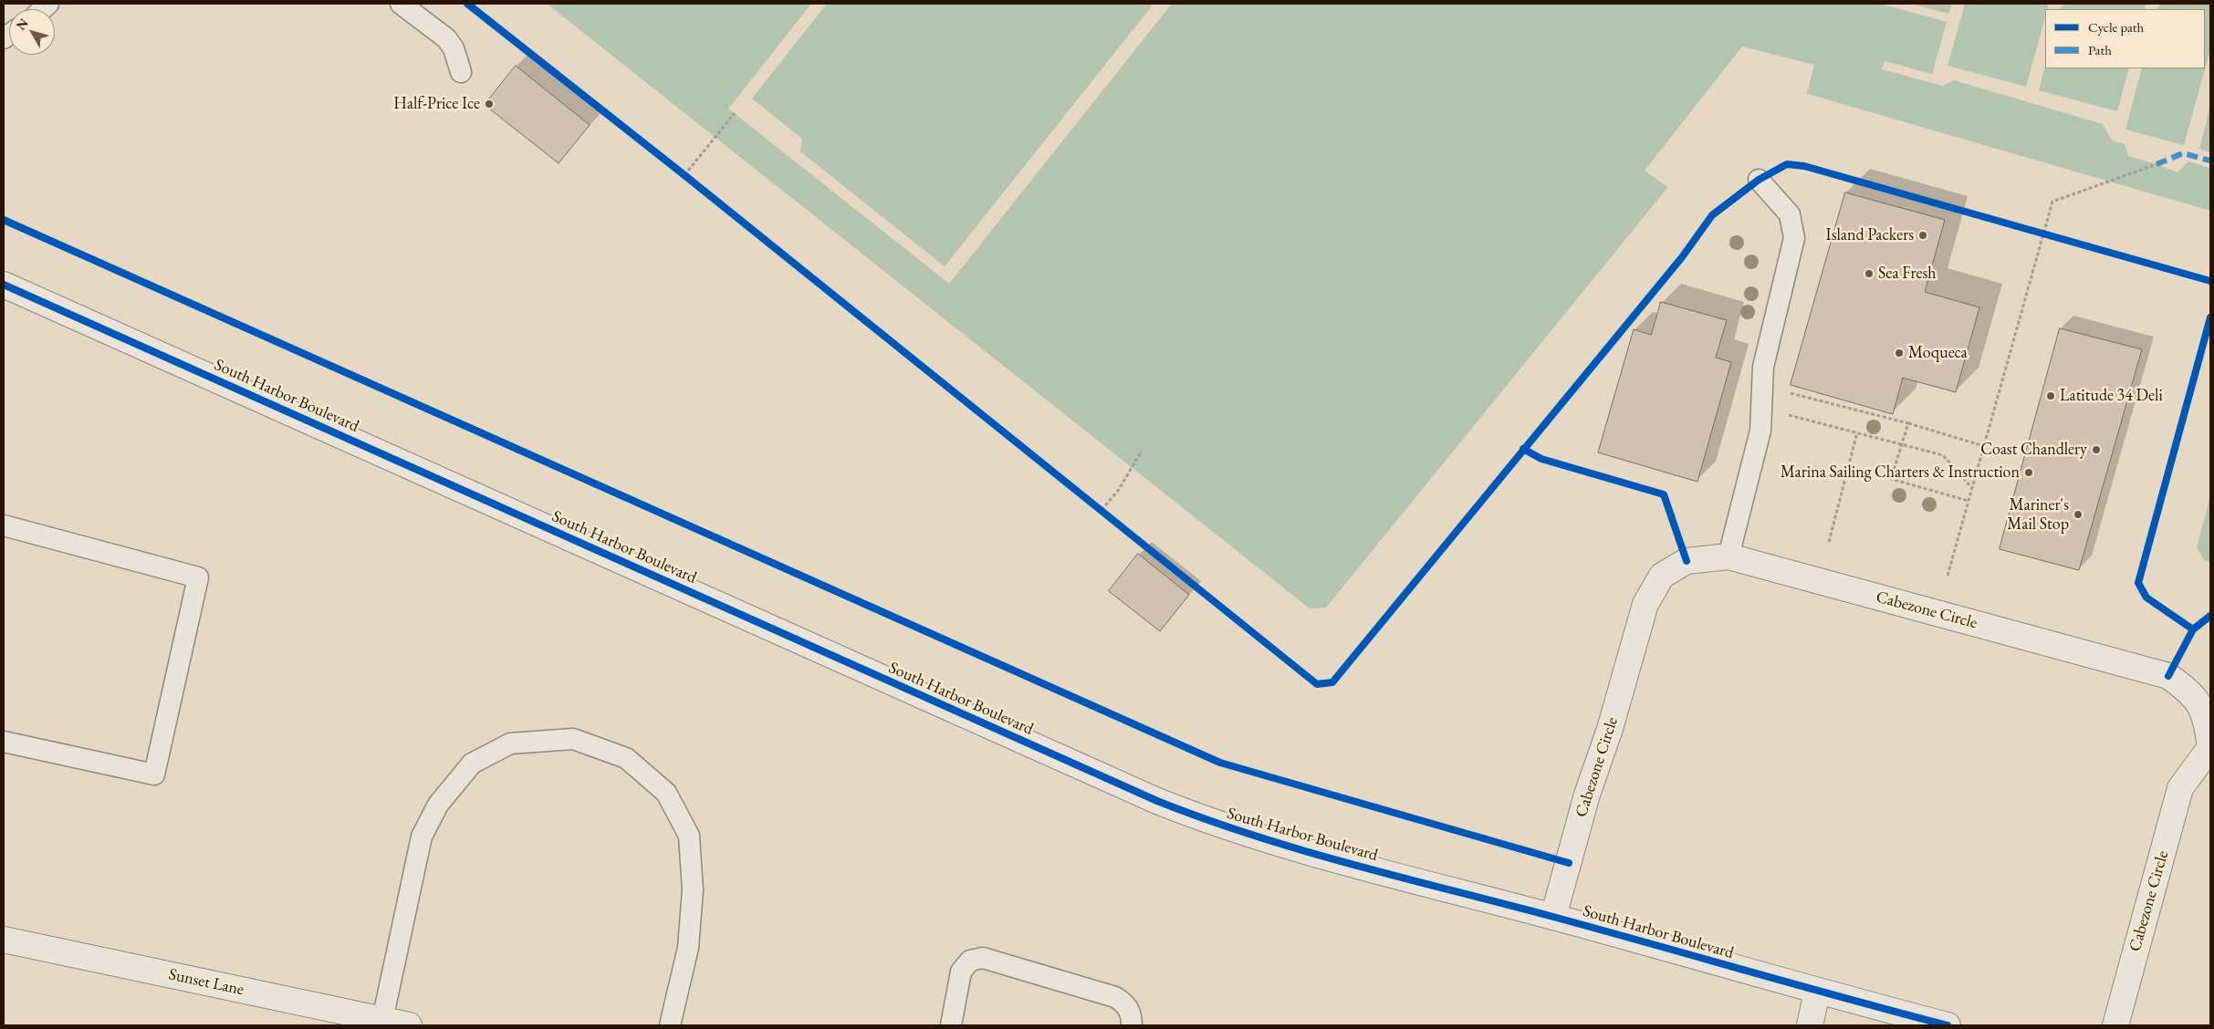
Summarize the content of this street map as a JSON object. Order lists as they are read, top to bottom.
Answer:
{
  "streets": {
    "street": ["South Harbor Boulevard", "Cabezone Circle", "Sunset Lane"]
  },
  "crossings": [
    ["South Harbor Boulevard", "Cabezone Circle"]
  ],
  "places": [
    "Half-Price Ice",
    "Island Packers",
    "Sea Fresh",
    "Moqueca",
    "Latitude 34 Deli",
    "Coast Chandlery",
    "Marina Sailing Charters & Instruction",
    "Mariner's Mail Stop"
  ],
  "legend": ["Cycle path", "Path"],
  "north": "top left"
}
